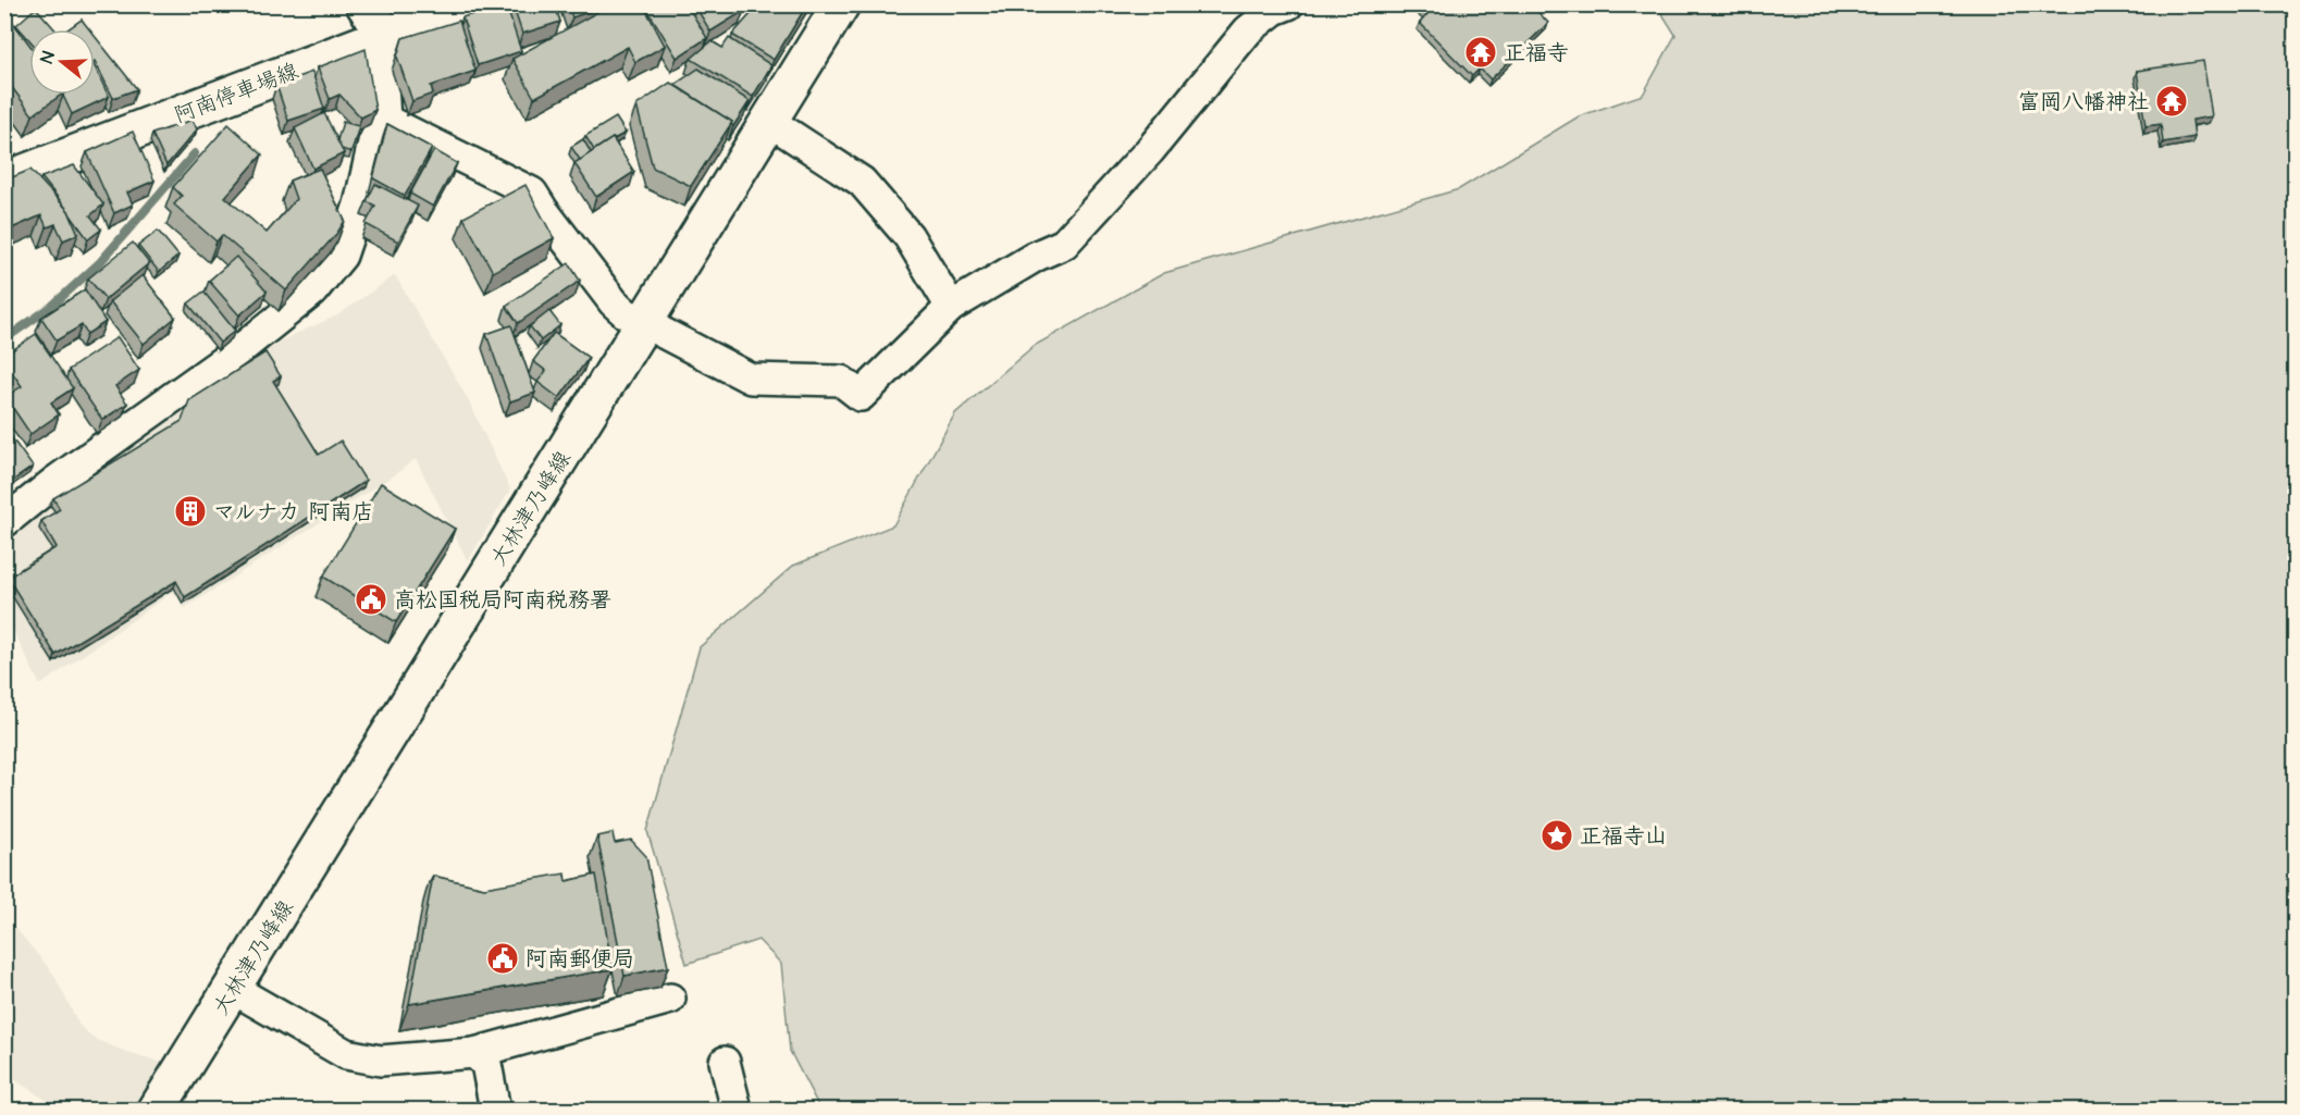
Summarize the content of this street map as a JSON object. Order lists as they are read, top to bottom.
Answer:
{
  "streets": {
    "main road": ["阿南停車場線", "大林津乃峰線"]
  },
  "places": {
    "temple": ["正福寺", "富岡八幡神社"],
    "building": ["マルナカ 阿南店"],
    "public building": ["高松国税局阿南税務署", "阿南郵便局"],
    "place": ["正福寺山"]
  },
  "north": "left"
}
